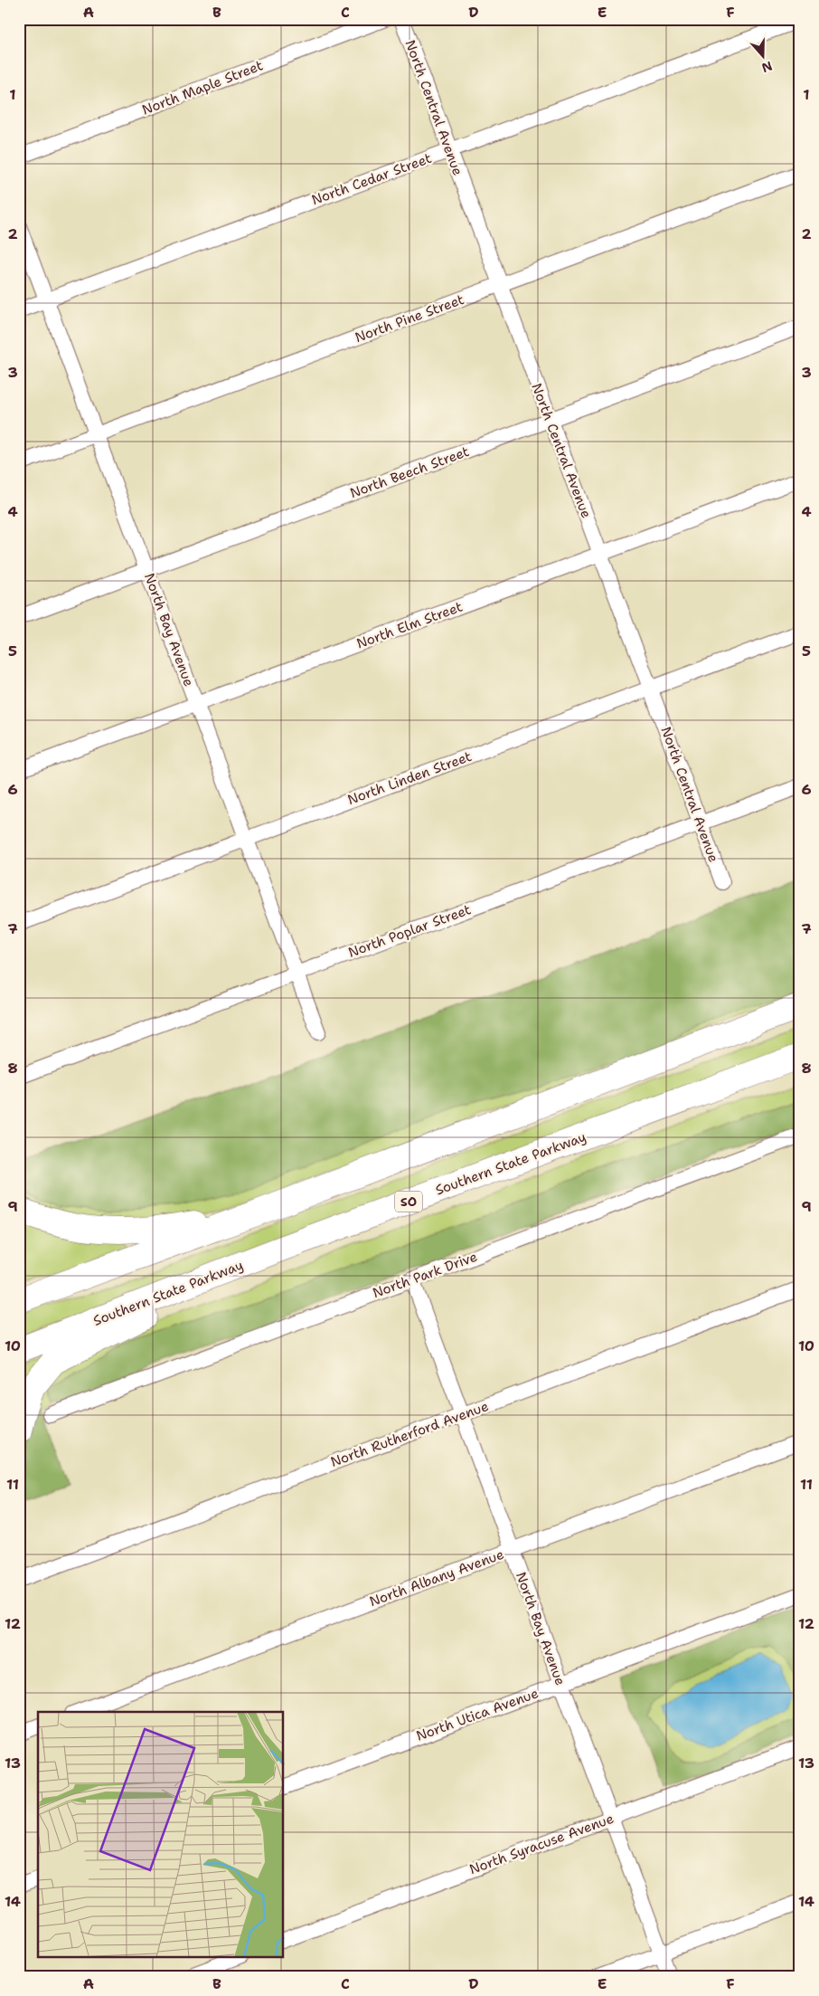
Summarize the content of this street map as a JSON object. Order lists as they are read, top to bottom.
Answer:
{
  "streets": {
    "highway": ["Southern State Parkway", "SO"],
    "street": [
      "North Maple Street",
      "North Central Avenue",
      "North Cedar Street",
      "North Pine Street",
      "North Beech Street",
      "North Elm Street",
      "North Bay Avenue",
      "North Linden Street",
      "North Poplar Street",
      "North Park Drive",
      "North Rutherford Avenue",
      "North Albany Avenue",
      "North Utica Avenue",
      "North Syracuse Avenue"
    ]
  },
  "crossings": [
    ["North Central Avenue", "North Cedar Street"],
    ["North Central Avenue", "North Pine Street"],
    ["North Central Avenue", "North Beech Street"],
    ["North Central Avenue", "North Elm Street"],
    ["North Central Avenue", "North Linden Street"],
    ["North Central Avenue", "North Poplar Street"],
    ["North Cedar Street", "North Bay Avenue"],
    ["North Pine Street", "North Bay Avenue"],
    ["North Beech Street", "North Bay Avenue"],
    ["North Elm Street", "North Bay Avenue"],
    ["North Bay Avenue", "North Linden Street"],
    ["North Bay Avenue", "North Poplar Street"],
    ["North Bay Avenue", "North Park Drive"],
    ["North Bay Avenue", "North Rutherford Avenue"],
    ["North Bay Avenue", "North Albany Avenue"],
    ["North Bay Avenue", "North Utica Avenue"],
    ["North Bay Avenue", "North Syracuse Avenue"]
  ],
  "north": "bottom",
  "grid": {
    "columns": [
      "A",
      "B",
      "C",
      "D",
      "E",
      "F"
    ],
    "rows": [
      "1",
      "2",
      "3",
      "4",
      "5",
      "6",
      "7",
      "8",
      "9",
      "10",
      "11",
      "12",
      "13",
      "14"
    ]
  }
}
